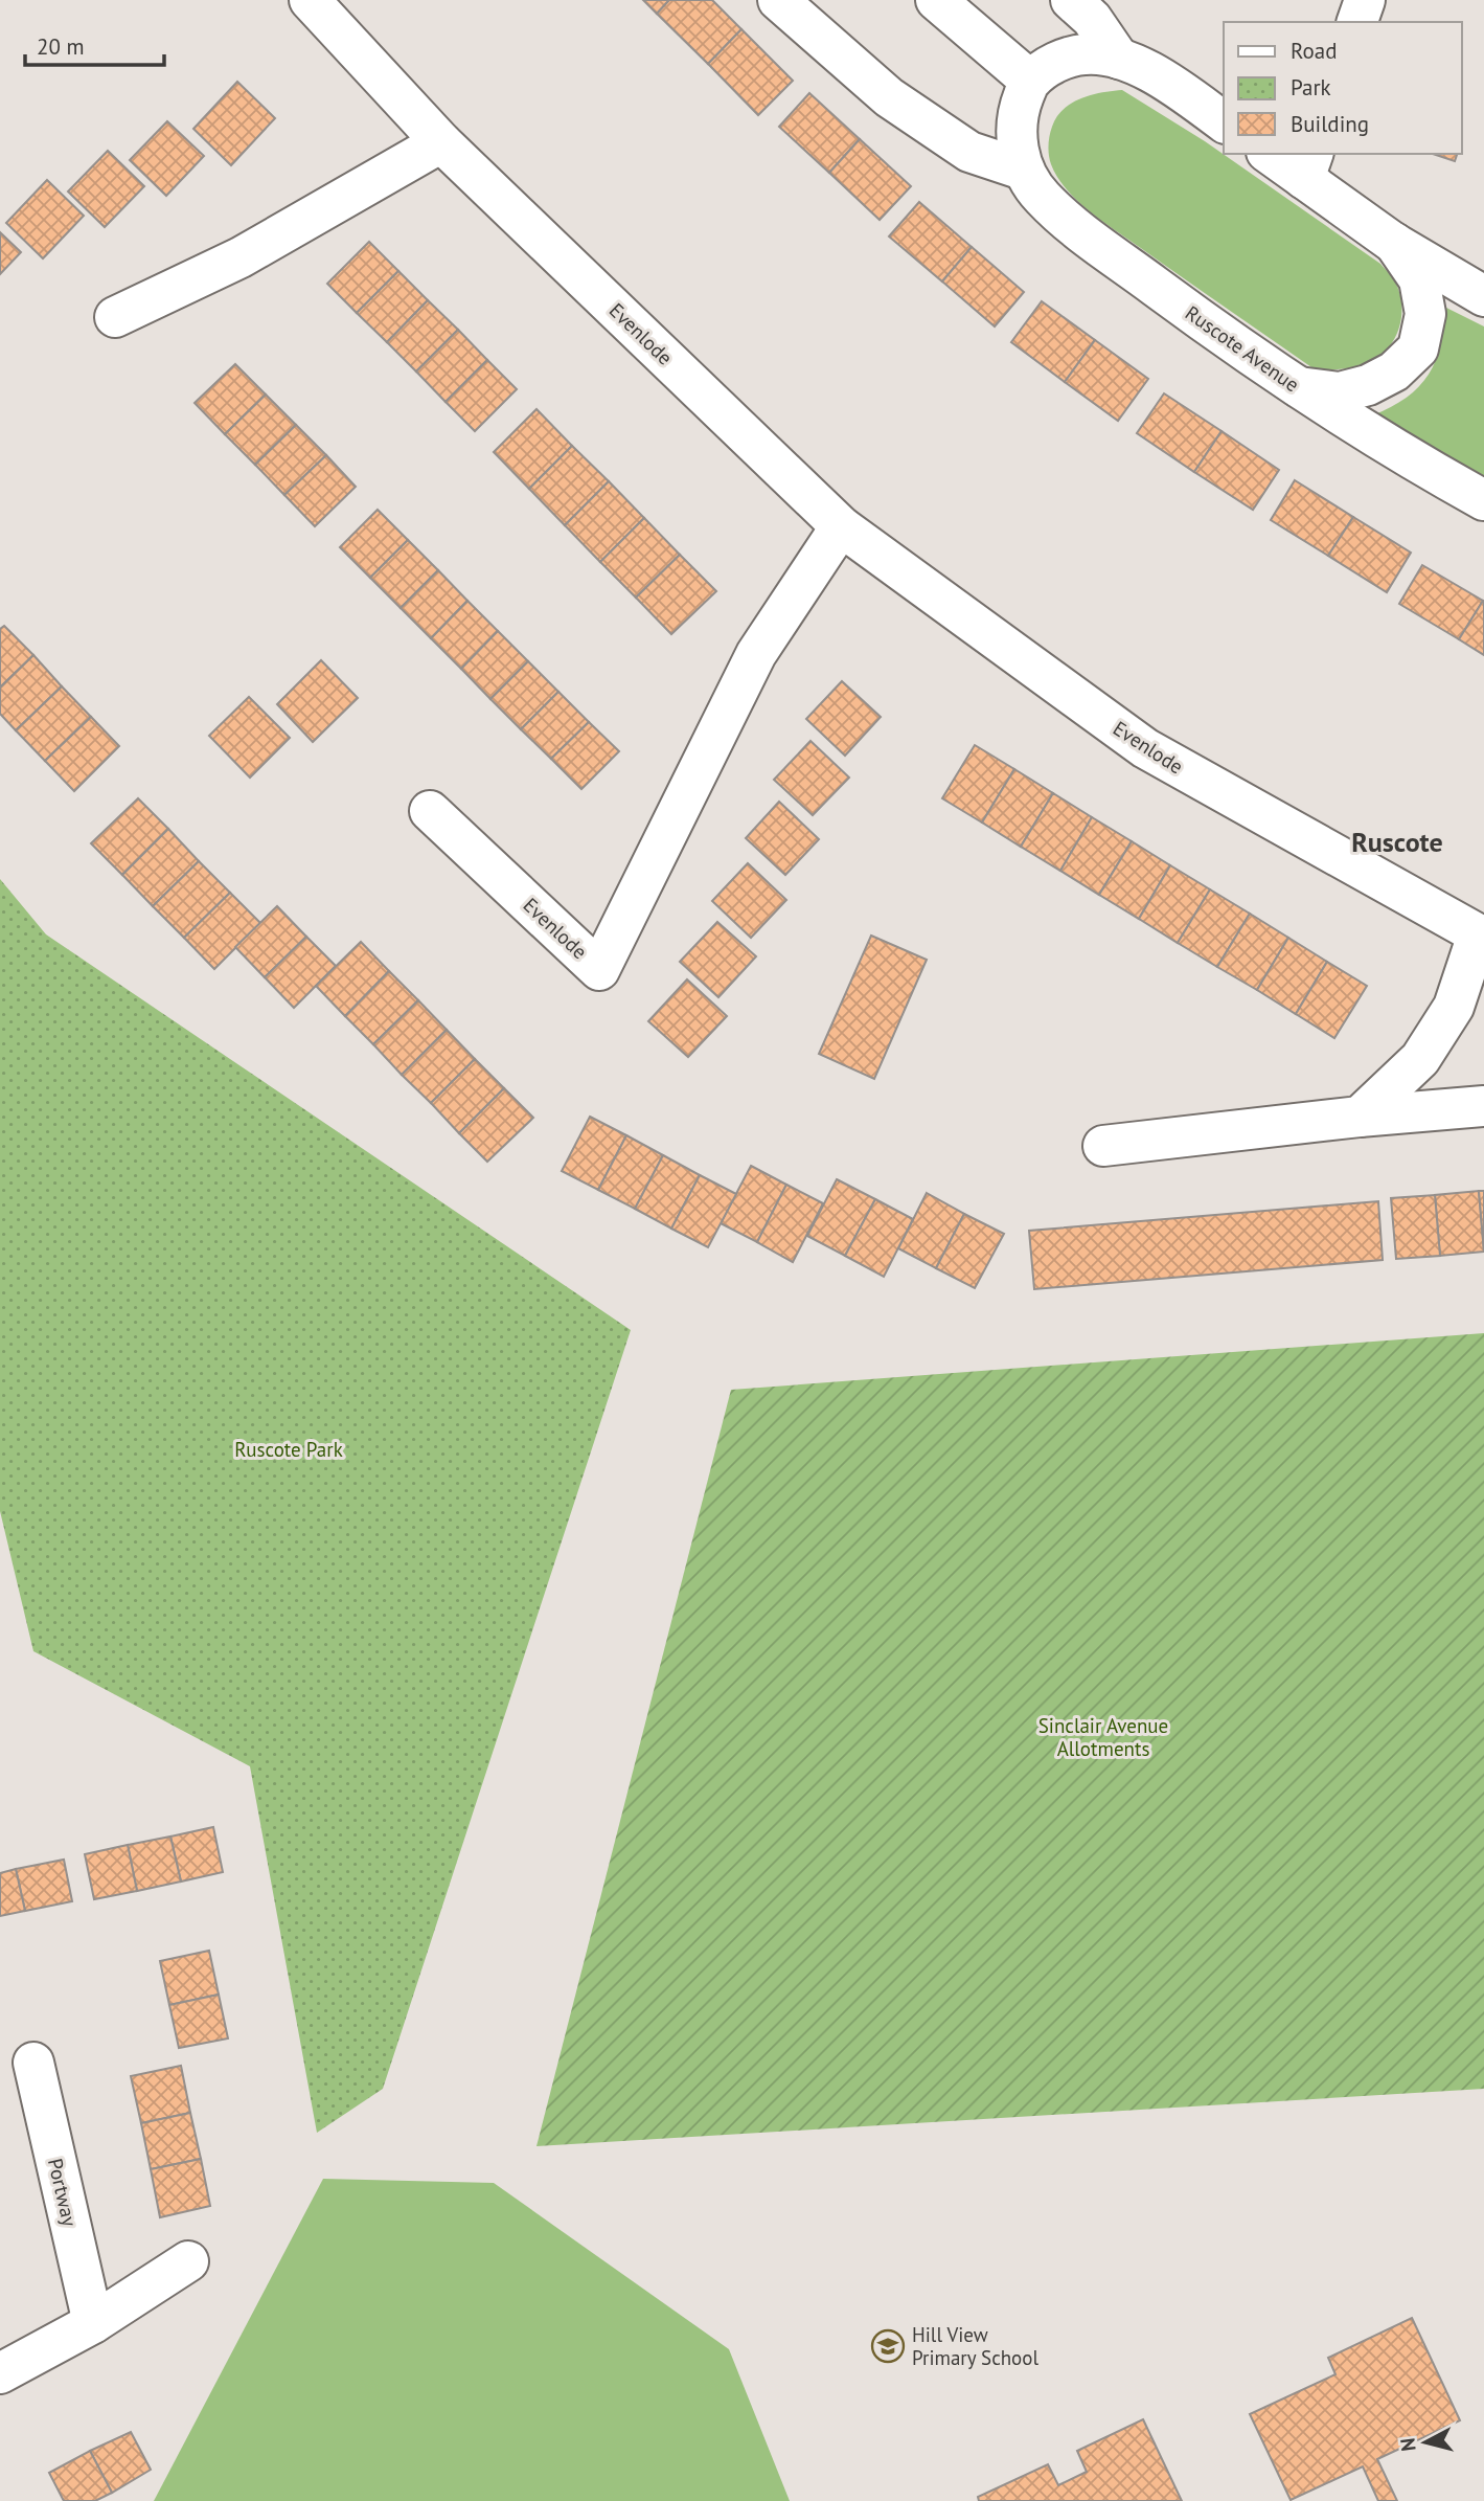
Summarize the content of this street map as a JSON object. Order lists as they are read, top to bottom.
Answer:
{
  "streets": {
    "street": ["Evenlode", "Ruscote Avenue", "Portway"]
  },
  "districts": ["Ruscote"],
  "parks": ["Ruscote Park", "Sinclair Avenue Allotments"],
  "places": {
    "school or university": ["Hill View Primary School"]
  },
  "legend": ["Road", "Park", "Building"],
  "scale_bar": "20 m",
  "north": "left"
}
